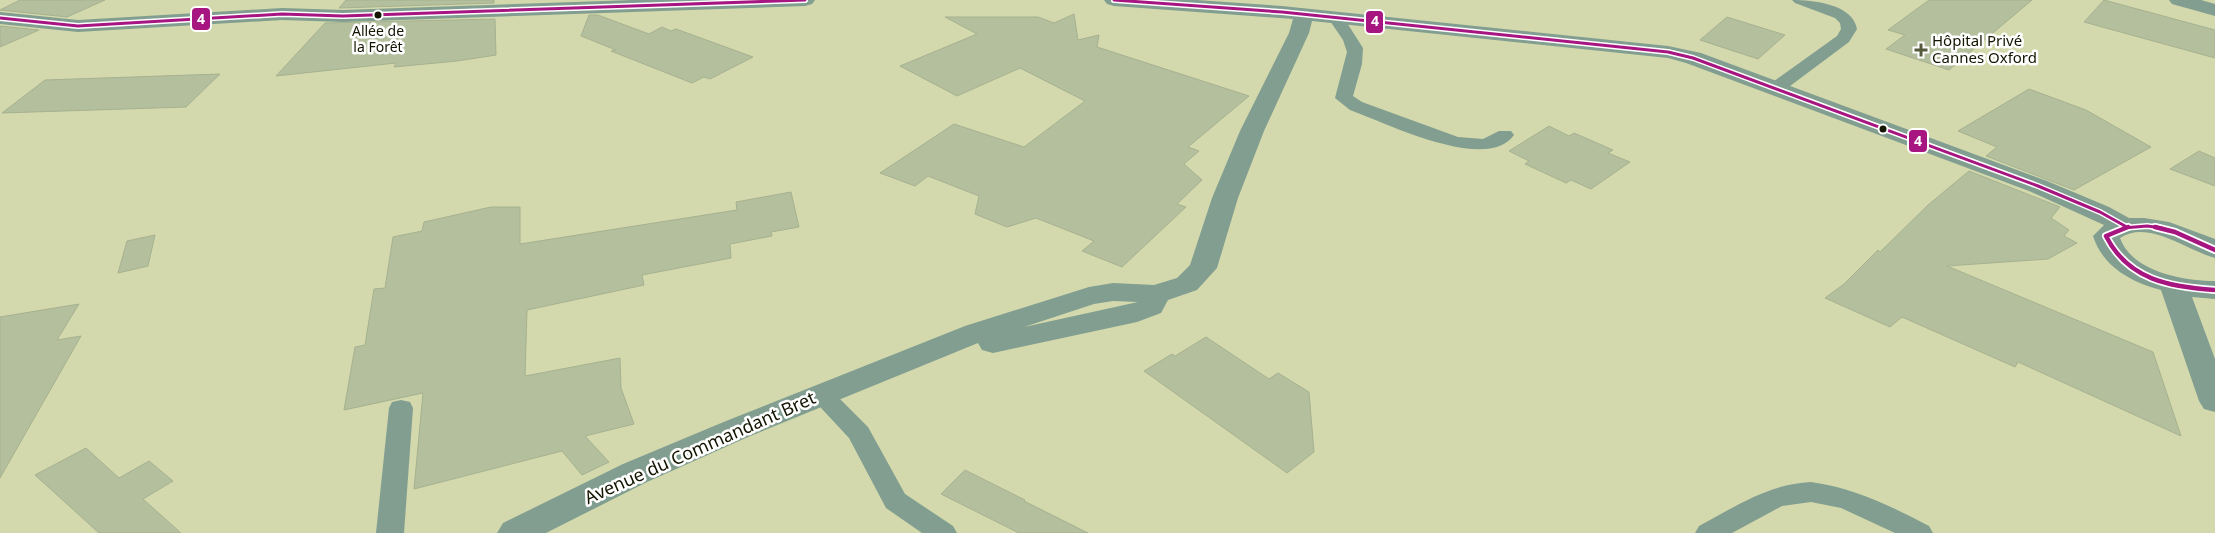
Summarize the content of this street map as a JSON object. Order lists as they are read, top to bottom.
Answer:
{
  "streets": {
    "street": ["Avenue du Commandant Bret"]
  },
  "places": {
    "other": ["Allée de la Forêt"],
    "health": ["Hôpital Privé Cannes Oxford"]
  },
  "lines": ["transit line 4"]
}
